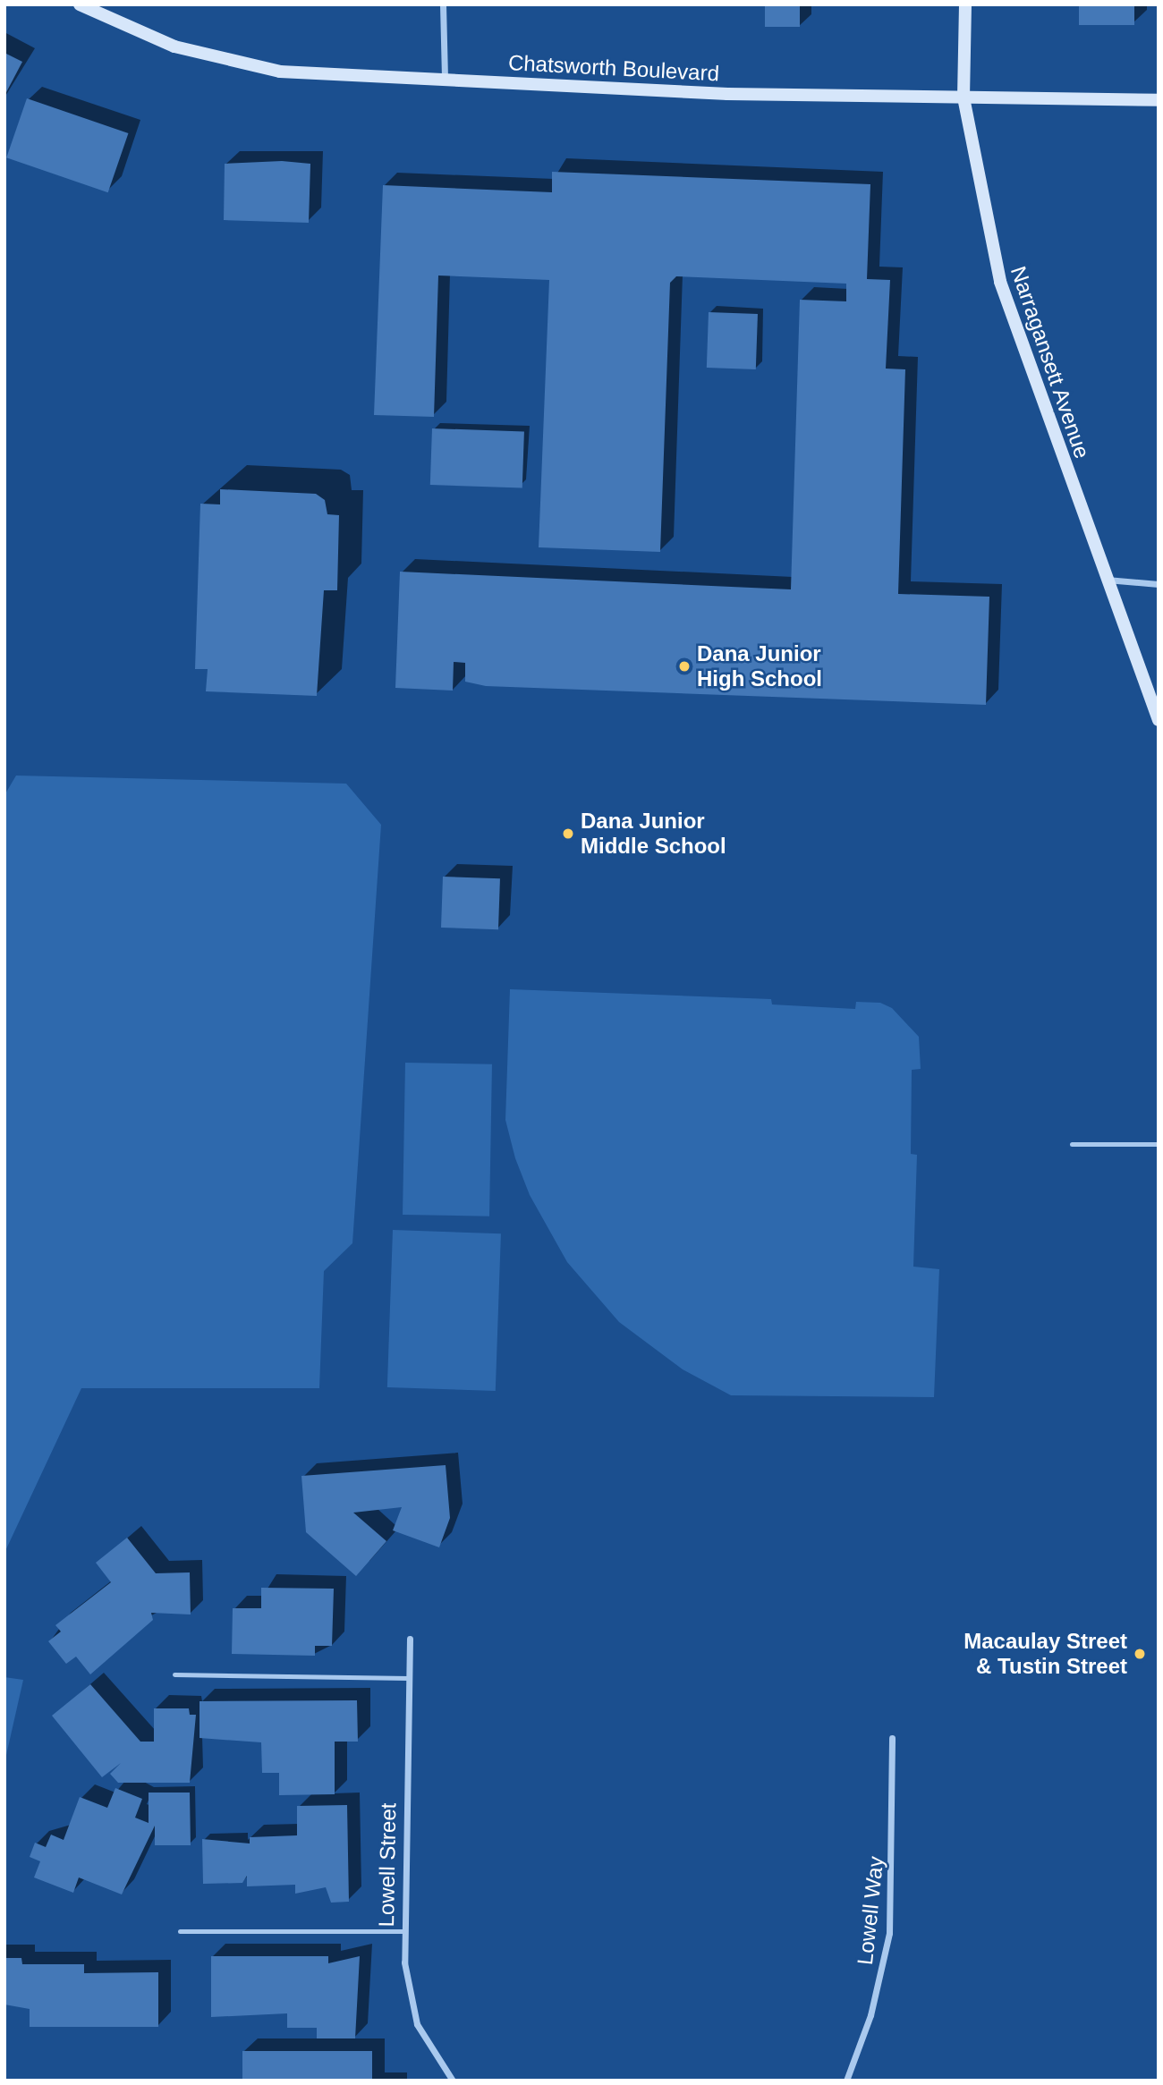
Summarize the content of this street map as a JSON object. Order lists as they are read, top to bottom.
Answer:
{
  "streets": {
    "main road": ["Chatsworth Boulevard", "Narragansett Avenue"],
    "street": ["Lowell Street", "Lowell Way"]
  },
  "crossings": [
    ["Chatsworth Boulevard", "Narragansett Avenue"]
  ],
  "places": ["Dana Junior High School", "Dana Junior Middle School", "Macaulay Street & Tustin Street"]
}
